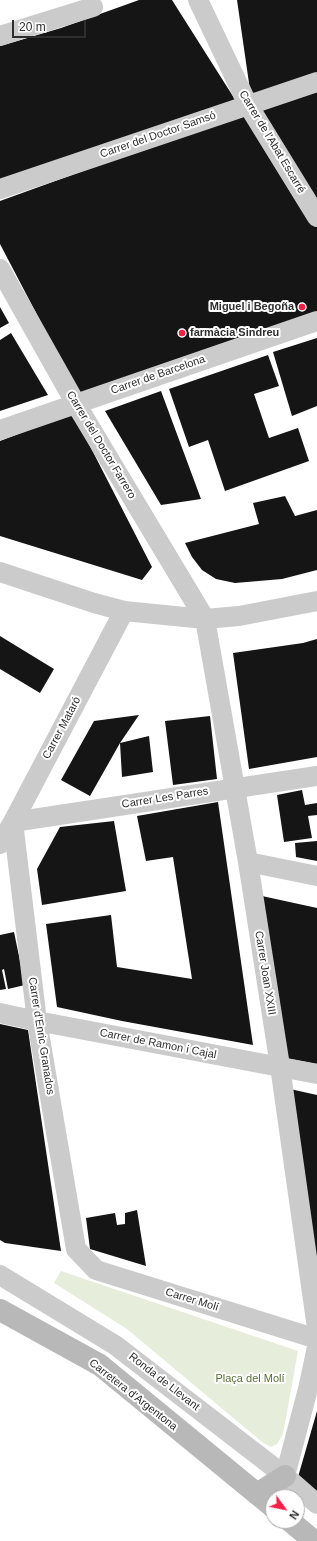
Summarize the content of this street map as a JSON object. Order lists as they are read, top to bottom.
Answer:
{
  "streets": {
    "street": [
      "Carrer del Doctor Samsó",
      "Carrer de l'Abat Escarré",
      "Carrer de Barcelona",
      "Carrer del Doctor Farrero",
      "Carrer Mataró",
      "Carrer Les Parres",
      "Carrer Joan XXIII",
      "Carrer d'Enric Granados",
      "Carrer de Ramon i Cajal",
      "Carrer Molí",
      "Ronda de Llevant",
      "Carretera d'Argentona"
    ]
  },
  "crossings": [
    ["Carrer del Doctor Samsó", "Carrer de l'Abat Escarré"],
    ["Carrer de Barcelona", "Carrer del Doctor Farrero"],
    ["Carrer del Doctor Farrero", "Carrer Joan XXIII"],
    ["Carrer Mataró", "Carrer Les Parres"],
    ["Carrer Mataró", "Carrer d'Enric Granados"],
    ["Carrer Les Parres", "Carrer Joan XXIII"],
    ["Carrer Les Parres", "Carrer d'Enric Granados"],
    ["Carrer Joan XXIII", "Carrer de Ramon i Cajal"],
    ["Carrer d'Enric Granados", "Carrer de Ramon i Cajal"],
    ["Carrer d'Enric Granados", "Carrer Molí"],
    ["Ronda de Llevant", "Carretera d'Argentona"]
  ],
  "parks": ["Plaça del Molí"],
  "places": ["Miguel i Begoña", "farmàcia Sindreu"],
  "scale_bar": "20 m",
  "north": "bottom right"
}
